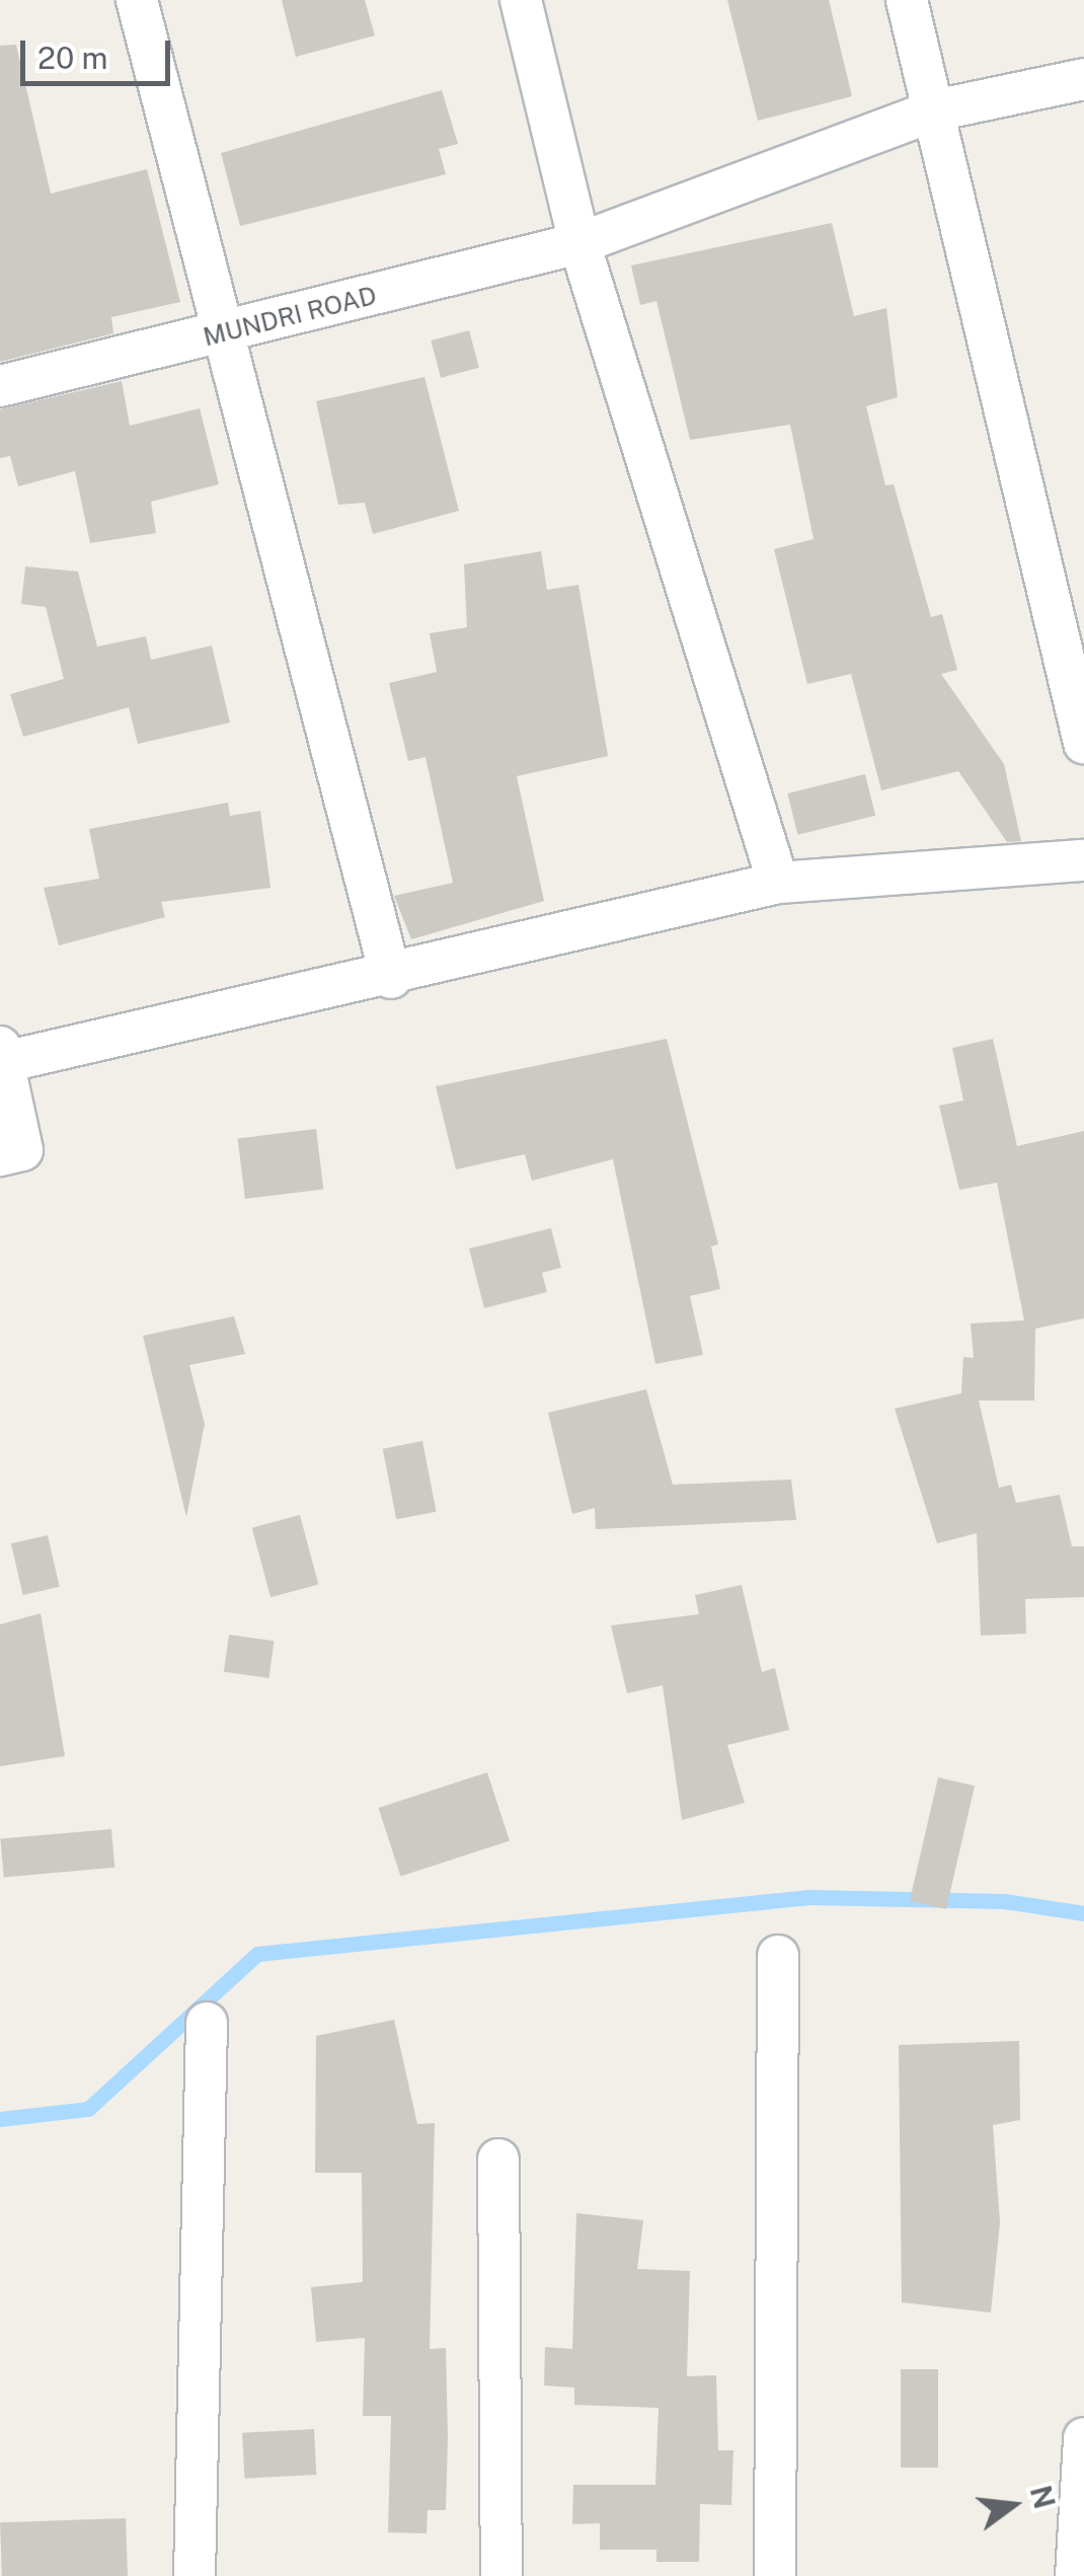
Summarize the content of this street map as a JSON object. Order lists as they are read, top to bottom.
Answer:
{
  "streets": {
    "street": ["MUNDRI ROAD"]
  },
  "scale_bar": "20 m",
  "north": "right"
}
